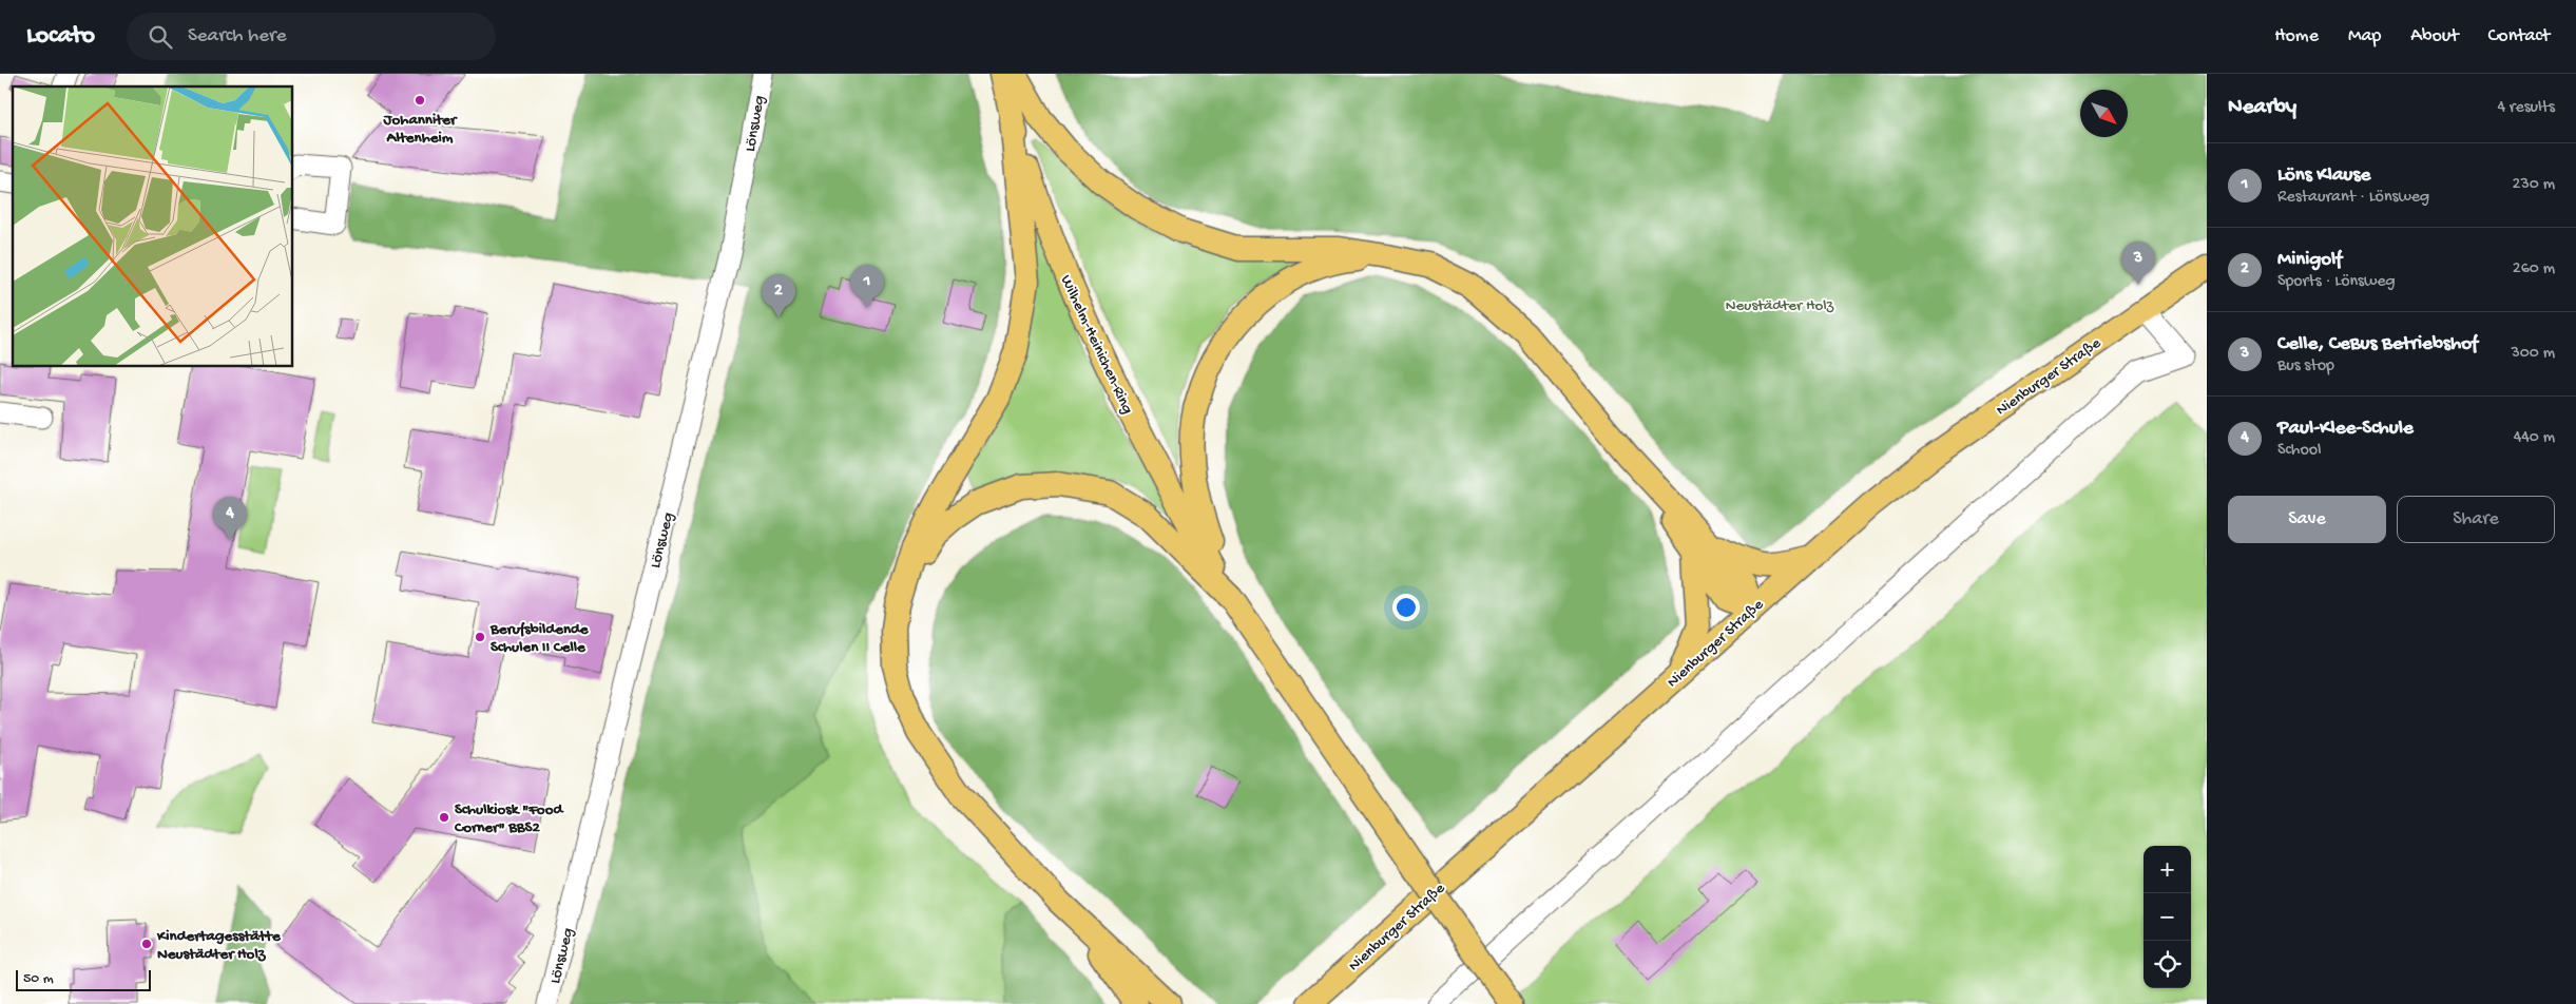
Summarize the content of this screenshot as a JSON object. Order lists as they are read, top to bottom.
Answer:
{
  "streets": {
    "main road": ["Wilhelm-Heinichen-Ring", "Nienburger Straße"],
    "street": ["Lönsweg"]
  },
  "parks": ["Neustädter Holz"],
  "places": [
    "Johanniter Altenheim",
    "Berufsbildende Schulen II Celle",
    "Schulkiosk \"Food Corner\" BBS2",
    "Kindertagesstätte Neustädter Holz"
  ],
  "scale_bar": "50 m",
  "north": "bottom right",
  "page": {
    "header": "Locato",
    "search": "Search here",
    "nav": [
      "Home",
      "Map",
      "About",
      "Contact"
    ],
    "heading": ["Nearby", "4 results"],
    "list": [
      {
        "mark": "1",
        "name": "Löns Klause",
        "note": "Restaurant · Lönsweg",
        "value": "230 m"
      },
      {
        "mark": "2",
        "name": "Minigolf",
        "note": "Sports · Lönsweg",
        "value": "260 m"
      },
      {
        "mark": "3",
        "name": "Celle, CeBus Betriebshof",
        "note": "Bus stop",
        "value": "300 m"
      },
      {
        "mark": "4",
        "name": "Paul-Klee-Schule",
        "note": "School",
        "value": "440 m"
      }
    ],
    "pins": [
      "3",
      "1",
      "2",
      "4"
    ],
    "buttons": ["Save", "Share"],
    "map_buttons": ["+", "−"],
    "scale": "50 m"
  }
}
